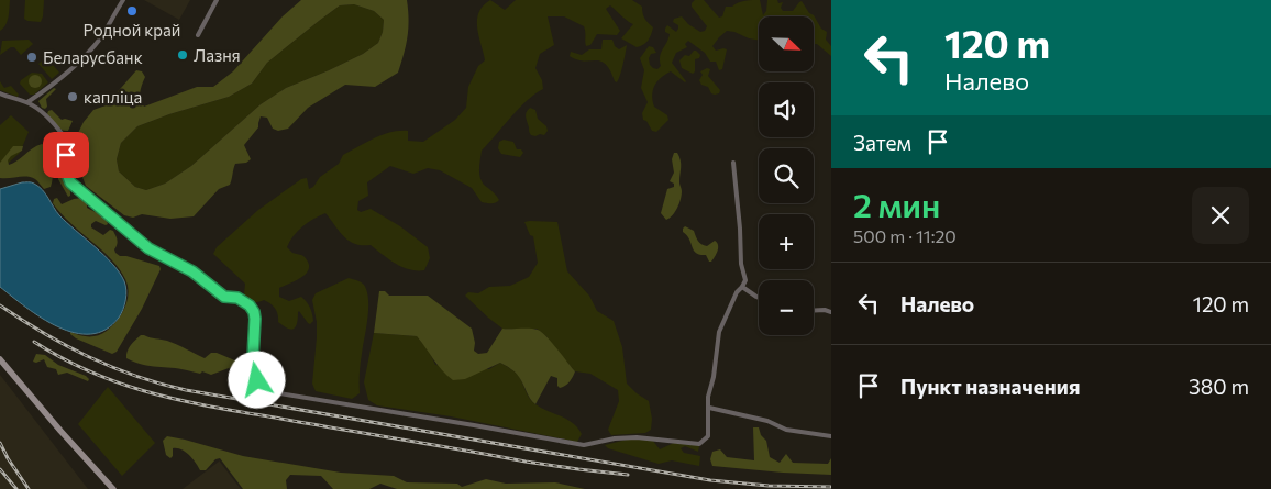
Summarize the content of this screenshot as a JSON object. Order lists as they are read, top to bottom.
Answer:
{
  "places": [
    "Родной край",
    "Лазня",
    "Беларусбанк",
    "капліца"
  ],
  "north": "bottom right",
  "page": {
    "turn": ["120 m", "Налево"],
    "map_buttons": ["+", "−"],
    "then": "Затем",
    "heading": ["2 мин", "500 m · 11:20"],
    "list": [
      {
        "name": "Налево",
        "value": "120 m"
      },
      {
        "name": "Пункт назначения",
        "value": "380 m"
      }
    ]
  }
}
